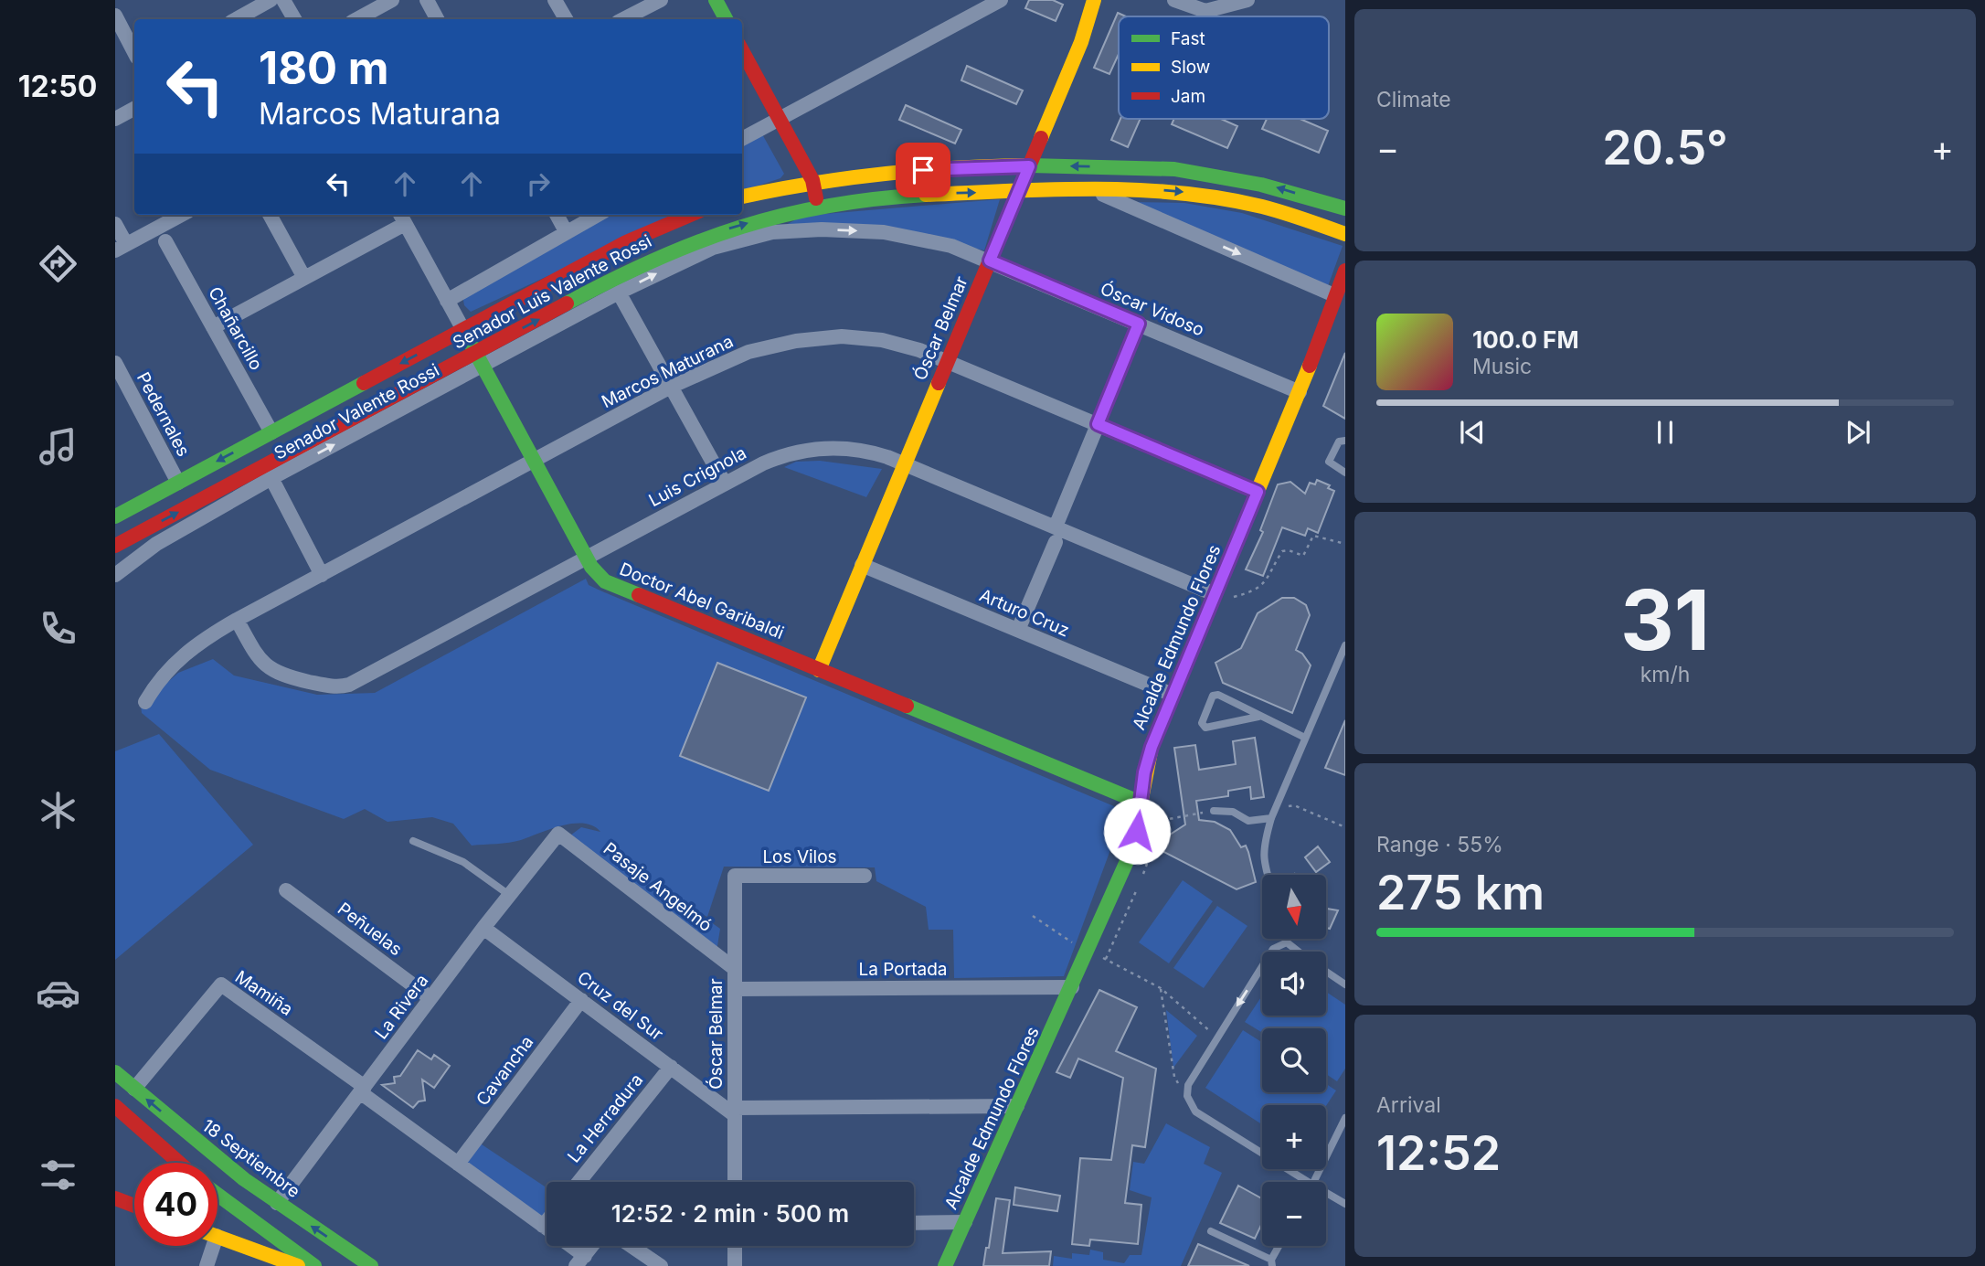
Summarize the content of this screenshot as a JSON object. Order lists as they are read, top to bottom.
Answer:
{
  "streets": {
    "main road": [
      "Senador Luis Valente Rossi",
      "Óscar Belmar",
      "Doctor Abel Garibaldi",
      "Alcalde Edmundo Flores",
      "18 Septiembre"
    ],
    "street": [
      "Óscar Vidoso",
      "Chañarcillo",
      "Marcos Maturana",
      "Senador Valente Rossi",
      "Pedernales",
      "Luis Crignola",
      "Arturo Cruz",
      "Los Vilos",
      "Pasaje Angelmó",
      "Peñuelas",
      "La Portada",
      "Mamiña",
      "Cruz del Sur",
      "La Rivera",
      "Cavancha",
      "La Herradura"
    ]
  },
  "crossings": [
    ["Senador Luis Valente Rossi", "Chañarcillo"],
    ["Senador Luis Valente Rossi", "Óscar Belmar"],
    ["Senador Luis Valente Rossi", "Senador Valente Rossi"],
    ["Senador Luis Valente Rossi", "Pedernales"],
    ["Senador Luis Valente Rossi", "Doctor Abel Garibaldi"],
    ["Óscar Vidoso", "Óscar Belmar"],
    ["Óscar Vidoso", "Senador Valente Rossi"],
    ["Óscar Vidoso", "Alcalde Edmundo Flores"],
    ["Óscar Belmar", "Marcos Maturana"],
    ["Óscar Belmar", "Senador Valente Rossi"],
    ["Óscar Belmar", "Luis Crignola"],
    ["Óscar Belmar", "Doctor Abel Garibaldi"],
    ["Óscar Belmar", "Arturo Cruz"],
    ["Óscar Belmar", "Los Vilos"],
    ["Óscar Belmar", "Pasaje Angelmó"],
    ["Óscar Belmar", "La Portada"],
    ["Óscar Belmar", "Cruz del Sur"],
    ["Marcos Maturana", "Luis Crignola"],
    ["Marcos Maturana", "Doctor Abel Garibaldi"],
    ["Marcos Maturana", "Alcalde Edmundo Flores"],
    ["Senador Valente Rossi", "Doctor Abel Garibaldi"],
    ["Luis Crignola", "Doctor Abel Garibaldi"],
    ["Luis Crignola", "Alcalde Edmundo Flores"],
    ["Doctor Abel Garibaldi", "Alcalde Edmundo Flores"],
    ["Arturo Cruz", "Alcalde Edmundo Flores"],
    ["Alcalde Edmundo Flores", "La Portada"],
    ["Pasaje Angelmó", "La Rivera"],
    ["Peñuelas", "La Rivera"],
    ["Mamiña", "La Rivera"],
    ["Mamiña", "Cavancha"],
    ["Mamiña", "18 Septiembre"],
    ["Cruz del Sur", "La Rivera"],
    ["Cruz del Sur", "Cavancha"],
    ["Cruz del Sur", "La Herradura"],
    ["La Rivera", "18 Septiembre"]
  ],
  "one_way": ["Senador Valente Rossi"],
  "legend": ["Fast", "Slow", "Jam"],
  "north": "bottom",
  "page": {
    "tabs": "12:50",
    "tile": [
      "Climate",
      ["31", "km/h"],
      ["Range · 55%", "275 km"],
      ["Arrival", "12:52"]
    ],
    "turn": ["180 m", "Marcos Maturana"],
    "heat": ["−", "20.5°", "+"],
    "song": ["100.0 FM", "Music"],
    "map_buttons": ["+", "−"],
    "limit": "40",
    "trip": "12:52 · 2 min · 500 m"
  }
}
